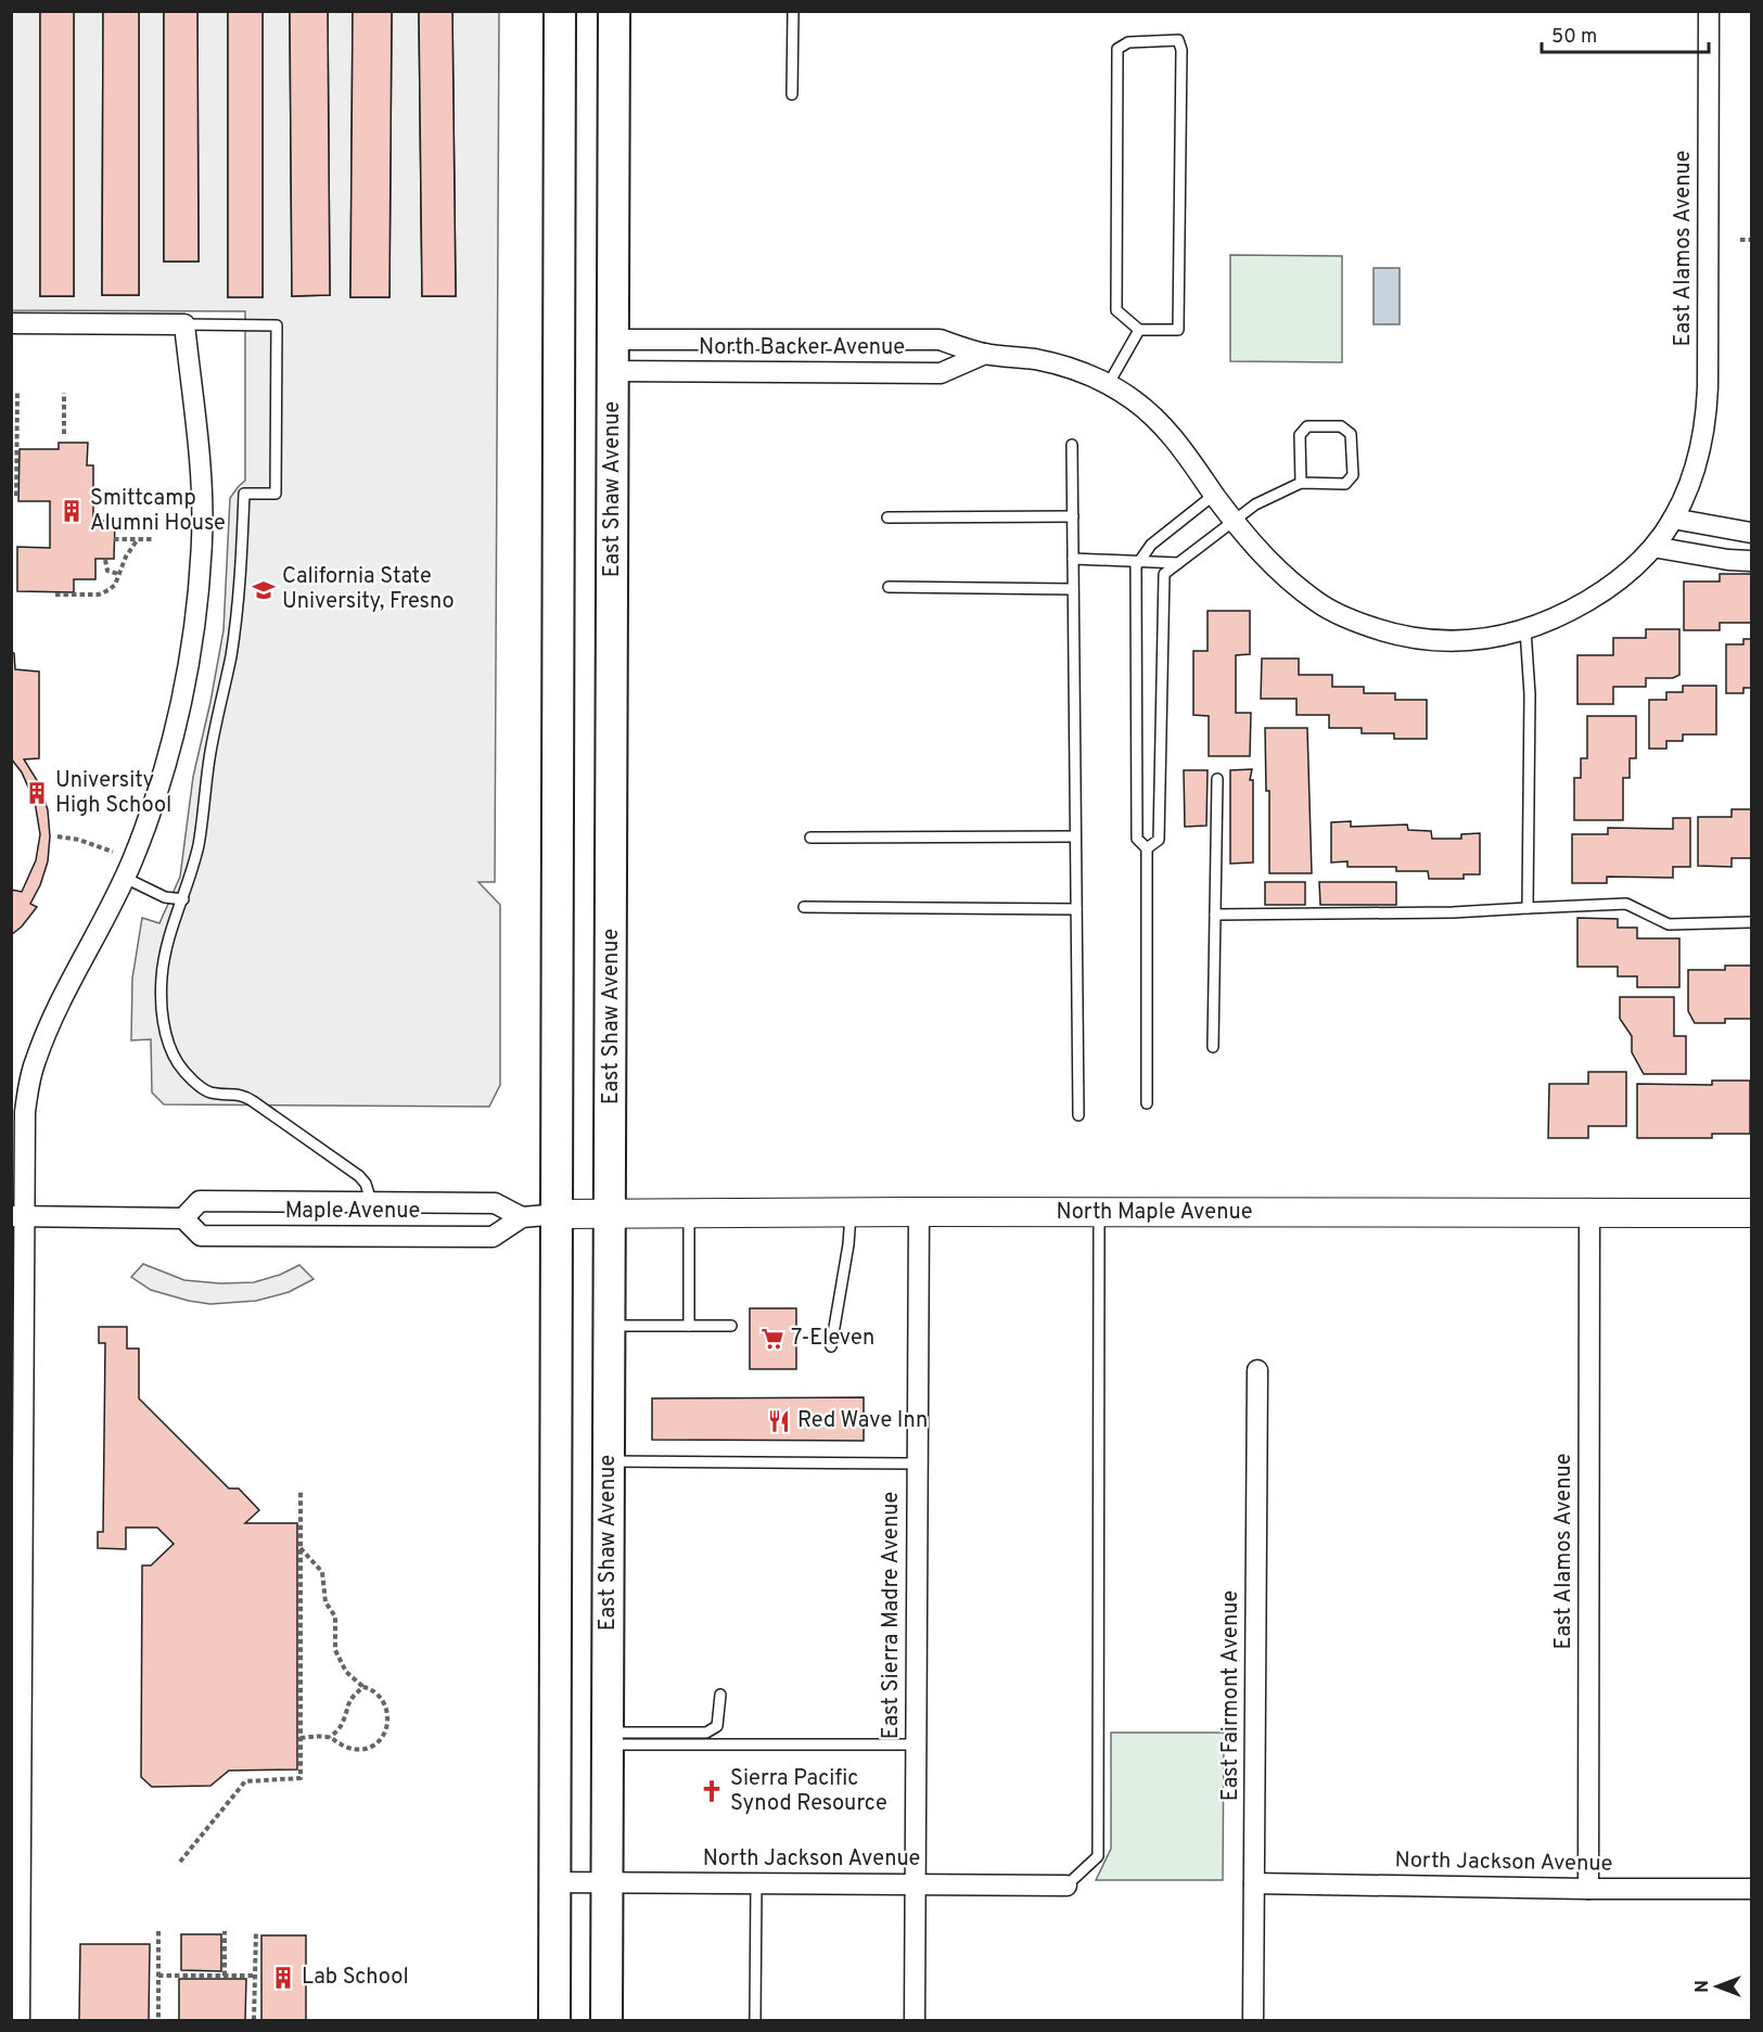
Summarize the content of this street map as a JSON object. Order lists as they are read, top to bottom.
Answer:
{
  "streets": {
    "main road": ["East Shaw Avenue"],
    "street": [
      "East Alamos Avenue",
      "North Backer Avenue",
      "Maple Avenue",
      "North Maple Avenue",
      "East Sierra Madre Avenue",
      "East Fairmont Avenue",
      "North Jackson Avenue"
    ]
  },
  "crossings": [
    ["East Alamos Avenue", "North Backer Avenue"],
    ["East Alamos Avenue", "North Maple Avenue"],
    ["East Alamos Avenue", "North Jackson Avenue"],
    ["North Backer Avenue", "East Shaw Avenue"],
    ["East Shaw Avenue", "North Maple Avenue"],
    ["East Shaw Avenue", "North Jackson Avenue"],
    ["Maple Avenue", "North Maple Avenue"],
    ["North Maple Avenue", "East Sierra Madre Avenue"],
    ["East Sierra Madre Avenue", "North Jackson Avenue"],
    ["East Fairmont Avenue", "North Jackson Avenue"]
  ],
  "places": {
    "building": ["Smittcamp Alumni House", "University High School", "Lab School"],
    "school or university": ["California State University, Fresno"],
    "supermarket": ["7-Eleven"],
    "restaurant": ["Red Wave Inn"],
    "church": ["Sierra Pacific Synod Resource"]
  },
  "scale_bar": "50 m",
  "north": "left"
}
